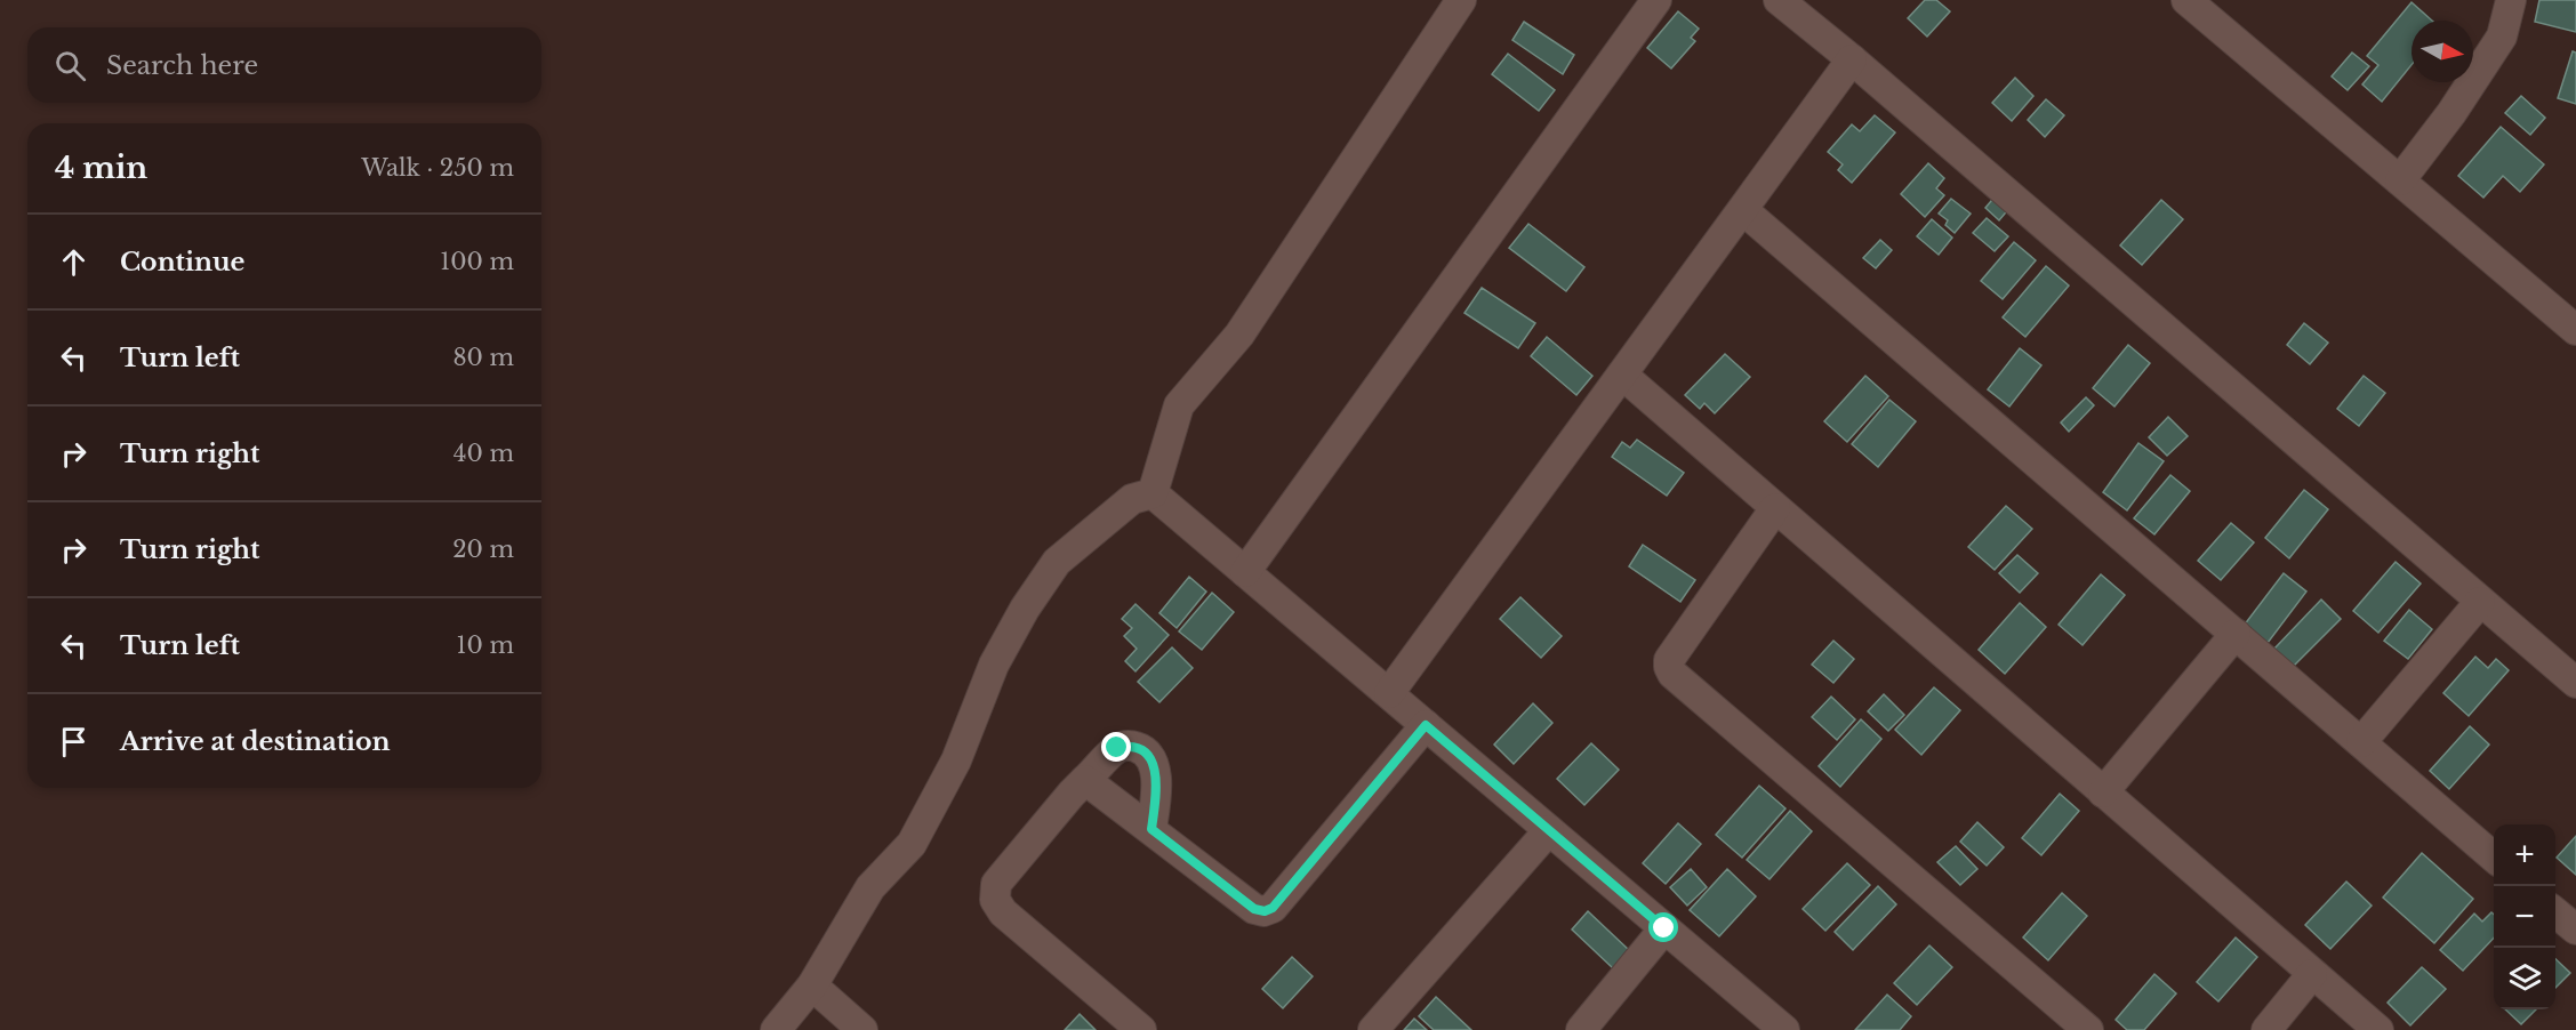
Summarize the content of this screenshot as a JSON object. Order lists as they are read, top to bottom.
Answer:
{
  "north": "right",
  "page": {
    "search": "Search here",
    "heading": ["4 min", "Walk · 250 m"],
    "list": [
      ["Continue", "100 m"],
      ["Turn left", "80 m"],
      ["Turn right", "40 m"],
      ["Turn right", "20 m"],
      ["Turn left", "10 m"],
      "Arrive at destination"
    ],
    "map_buttons": ["+", "−"]
  }
}
